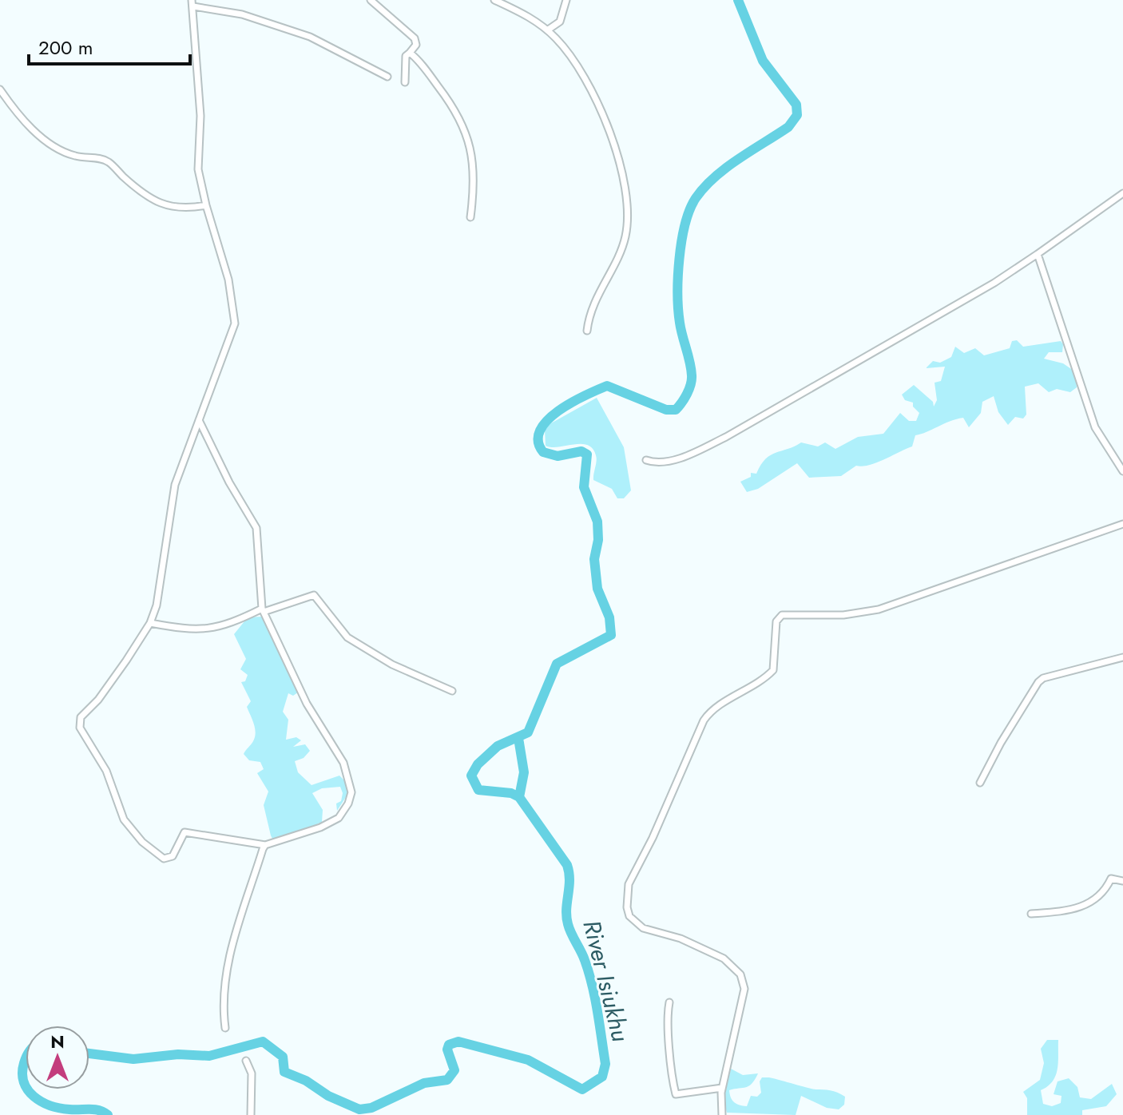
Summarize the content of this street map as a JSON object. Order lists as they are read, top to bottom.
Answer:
{
  "water": ["River Isiukhu"],
  "scale_bar": "200 m",
  "north": "top"
}
